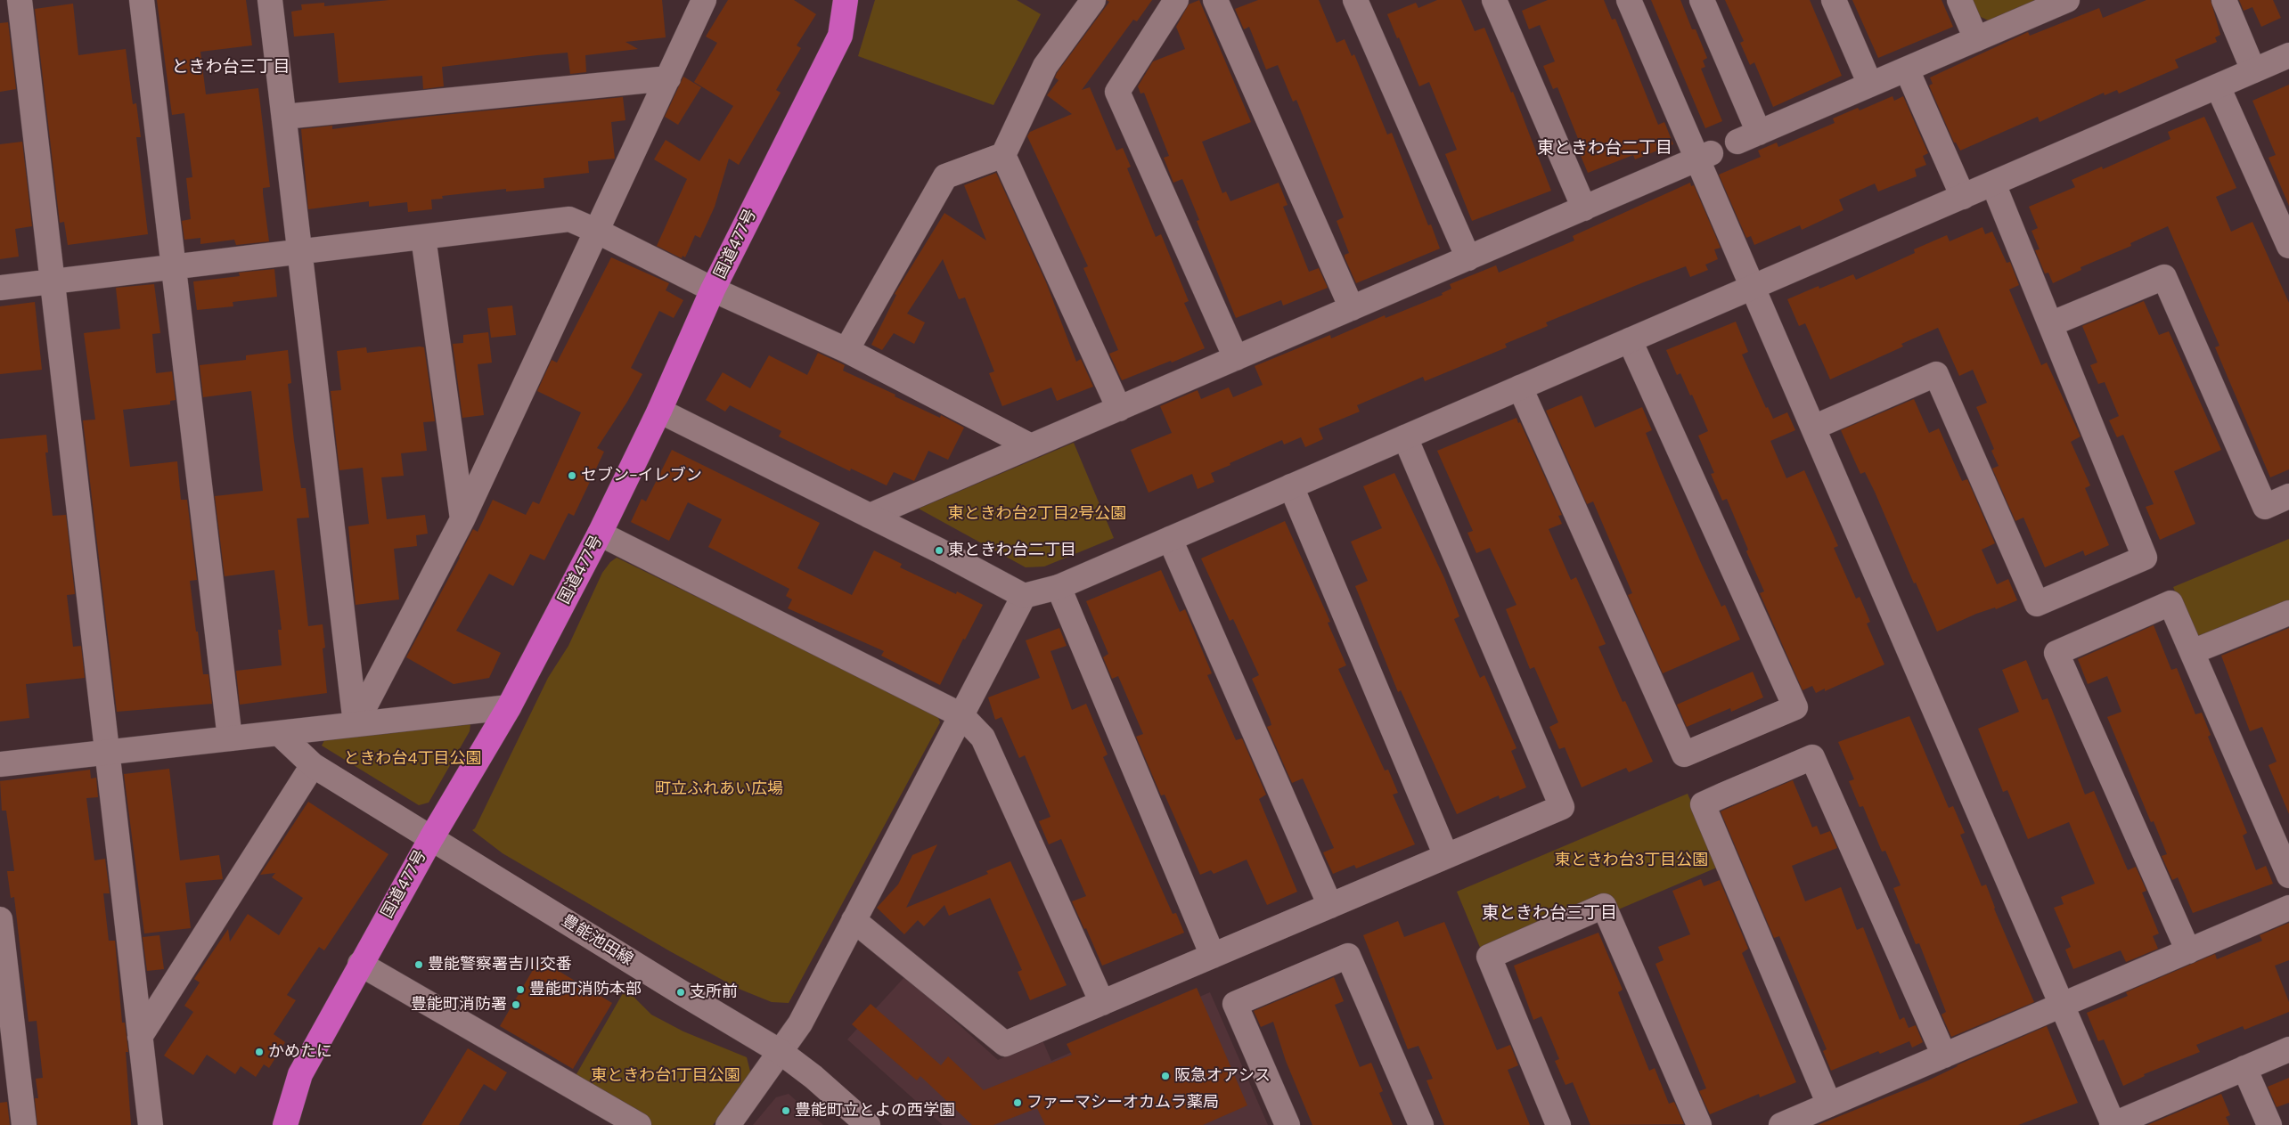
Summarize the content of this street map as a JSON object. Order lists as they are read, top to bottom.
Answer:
{
  "streets": {
    "highway": ["国道477号"],
    "street": ["豊能池田線"]
  },
  "crossings": [
    ["国道477号", "豊能池田線"]
  ],
  "districts": ["ときわ台三丁目", "東ときわ台二丁目", "東ときわ台三丁目"],
  "parks": [
    "東ときわ台2丁目2号公園",
    "ときわ台4丁目公園",
    "町立ふれあい広場",
    "東ときわ台3丁目公園",
    "東ときわ台1丁目公園"
  ],
  "places": [
    "セブン-イレブン",
    "東ときわ台二丁目",
    "豊能警察署吉川交番",
    "豊能町消防本部",
    "支所前",
    "豊能町消防署",
    "かめたに",
    "阪急オアシス",
    "ファーマシーオカムラ薬局",
    "豊能町立とよの西学園"
  ]
}
